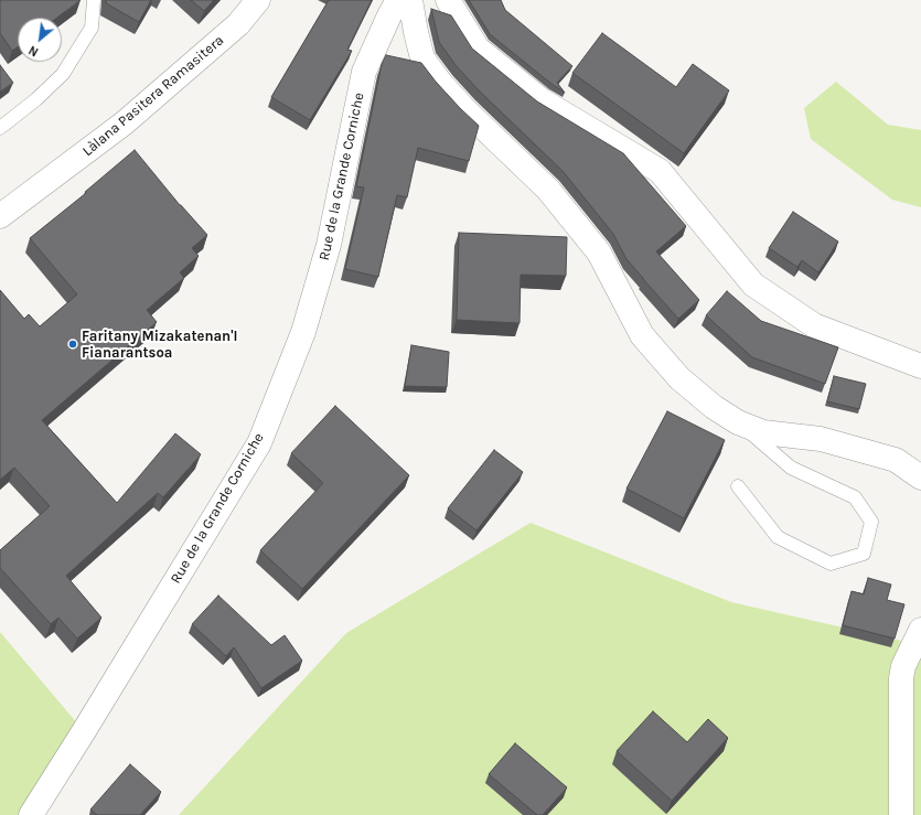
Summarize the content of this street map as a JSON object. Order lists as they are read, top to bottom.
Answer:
{
  "streets": {
    "street": ["Làlana Pasitera Ramasitera", "Rue de la Grande Corniche"]
  },
  "places": ["Faritany Mizakatenan'I Fianarantsoa"],
  "north": "bottom left"
}
